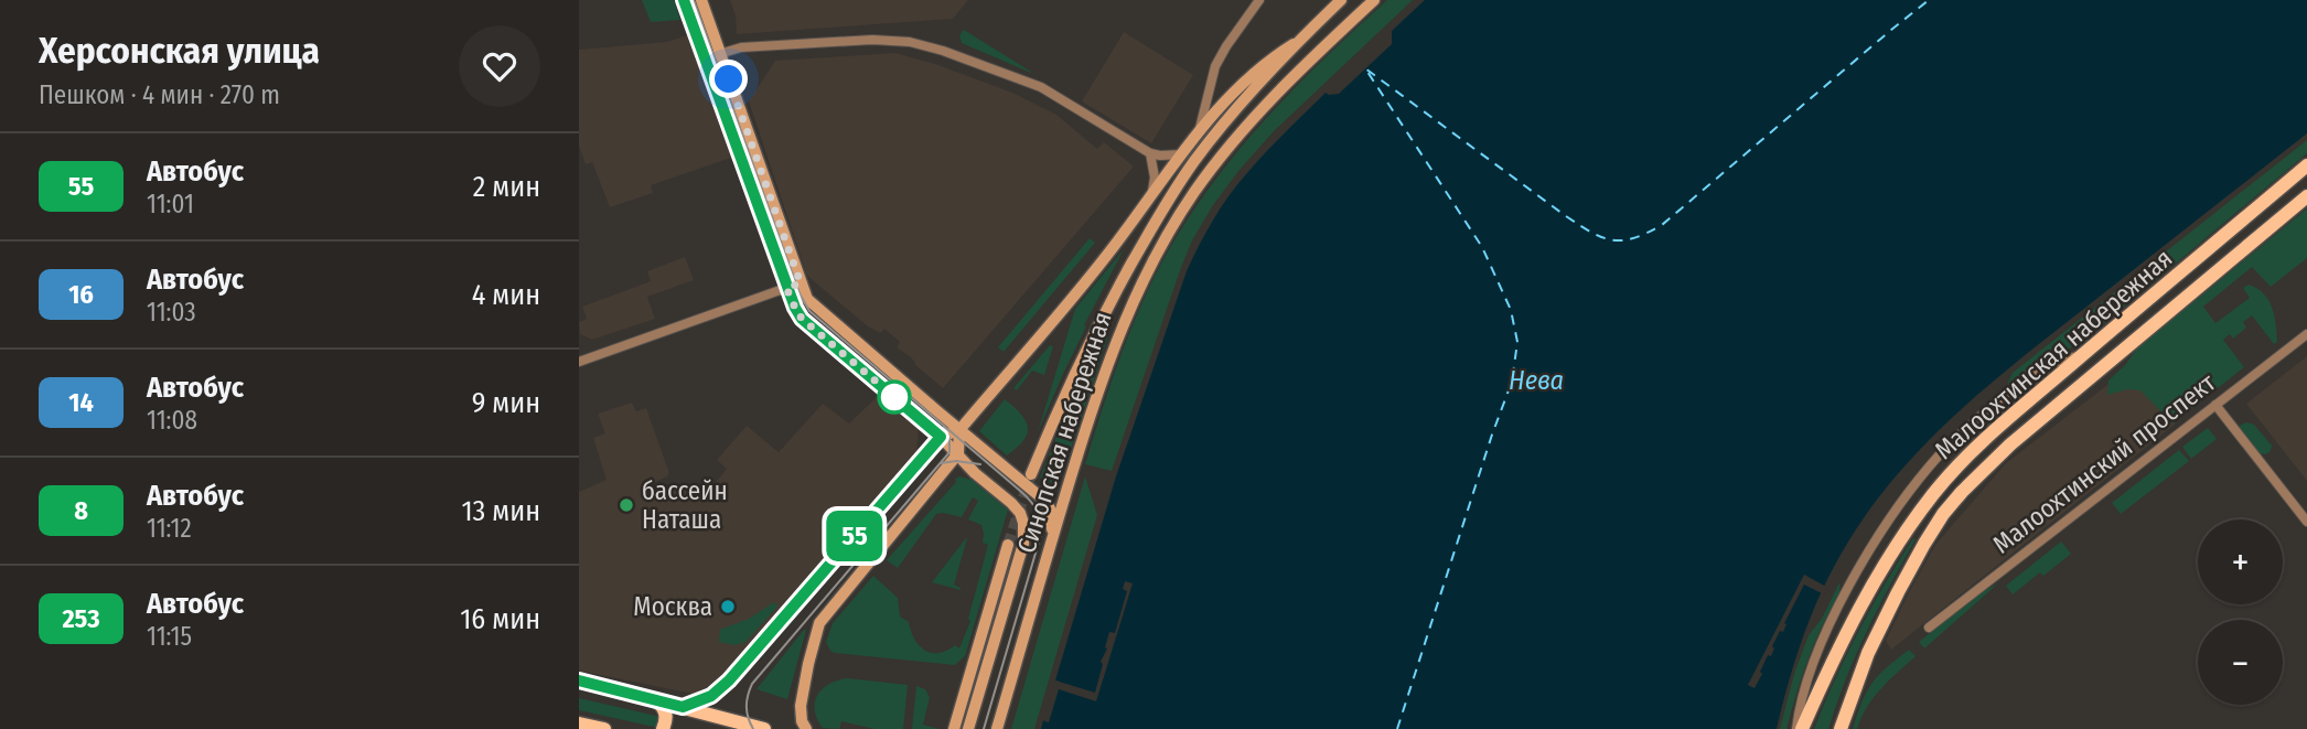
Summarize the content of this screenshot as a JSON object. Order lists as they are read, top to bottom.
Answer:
{
  "streets": {
    "main road": ["Малоохтинская набережная", "Синопская набережная"],
    "street": ["Малоохтинский проспект"]
  },
  "water": ["Нева"],
  "places": ["бассейн Наташа", "Москва"],
  "lines": ["bus line 55"],
  "page": {
    "heading": ["Херсонская улица", "Пешком · 4 мин · 270 m"],
    "on_map": "55",
    "list": [
      {
        "mark": "55",
        "name": "Автобус",
        "note": "11:01",
        "value": "2 мин"
      },
      {
        "mark": "16",
        "name": "Автобус",
        "note": "11:03",
        "value": "4 мин"
      },
      {
        "mark": "14",
        "name": "Автобус",
        "note": "11:08",
        "value": "9 мин"
      },
      {
        "mark": "8",
        "name": "Автобус",
        "note": "11:12",
        "value": "13 мин"
      },
      {
        "mark": "253",
        "name": "Автобус",
        "note": "11:15",
        "value": "16 мин"
      }
    ],
    "map_buttons": ["+", "−"]
  }
}
